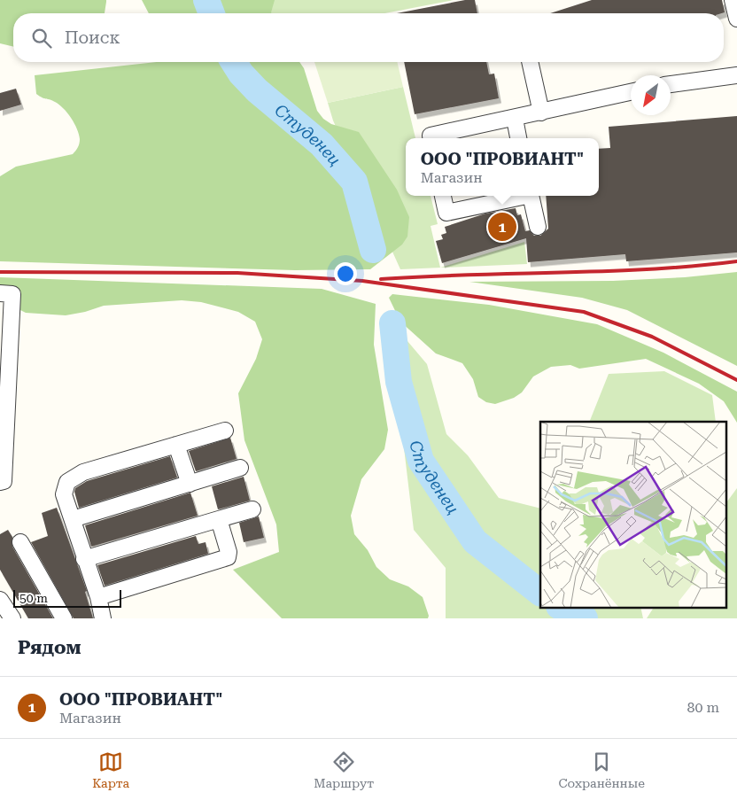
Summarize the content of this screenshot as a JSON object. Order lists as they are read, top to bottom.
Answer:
{
  "water": ["Студенец"],
  "scale_bar": "50 m",
  "north": "bottom left",
  "page": {
    "search": "Поиск",
    "popup": ["ООО \"ПРОВИАНТ\"", "Магазин"],
    "pins": "1",
    "scale": "50 m",
    "heading": "Рядом",
    "list": [
      {
        "mark": "1",
        "name": "ООО \"ПРОВИАНТ\"",
        "note": "Магазин",
        "value": "80 m"
      }
    ],
    "nav": ["Карта", "Маршрут", "Сохранённые"]
  }
}
